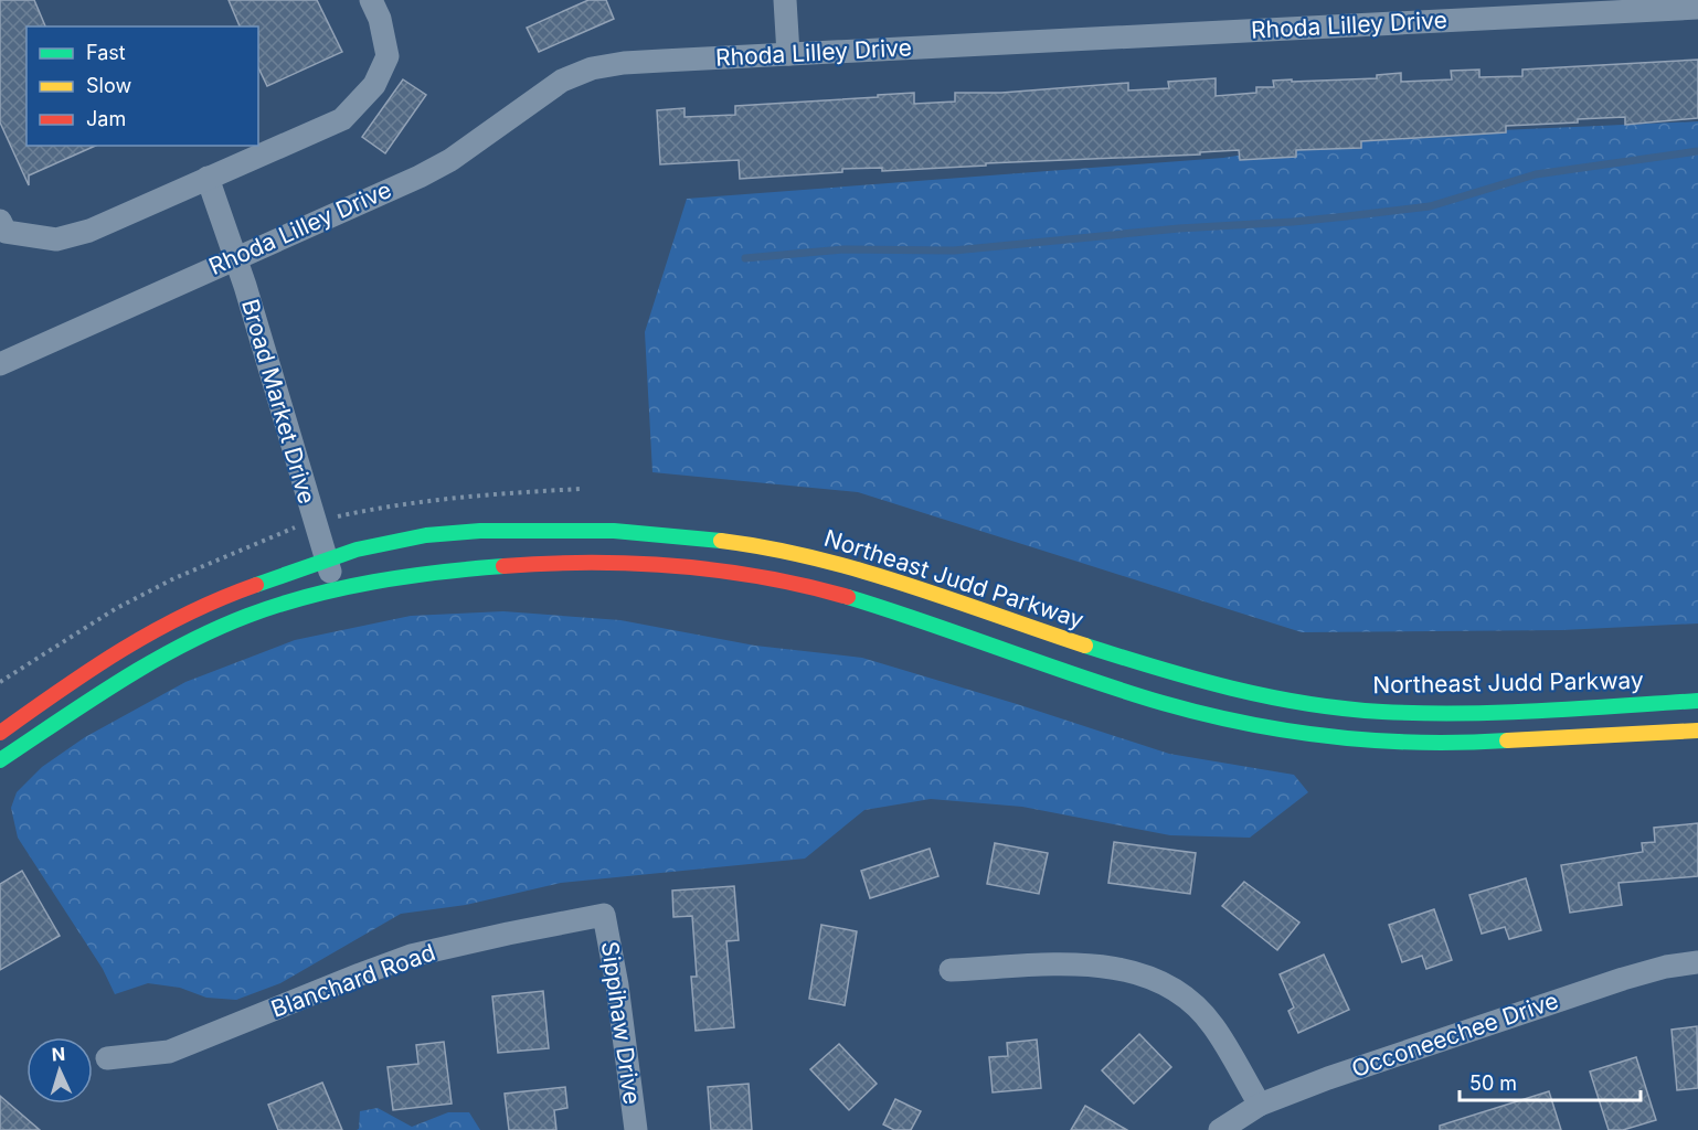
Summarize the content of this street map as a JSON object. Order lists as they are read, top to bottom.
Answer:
{
  "streets": {
    "highway": ["Northeast Judd Parkway"],
    "street": [
      "Rhoda Lilley Drive",
      "Broad Market Drive",
      "Blanchard Road",
      "Sippihaw Drive",
      "Occoneechee Drive"
    ]
  },
  "crossings": [
    ["Rhoda Lilley Drive", "Broad Market Drive"],
    ["Broad Market Drive", "Northeast Judd Parkway"],
    ["Blanchard Road", "Sippihaw Drive"]
  ],
  "legend": ["Fast", "Slow", "Jam"],
  "scale_bar": "50 m",
  "north": "top"
}
